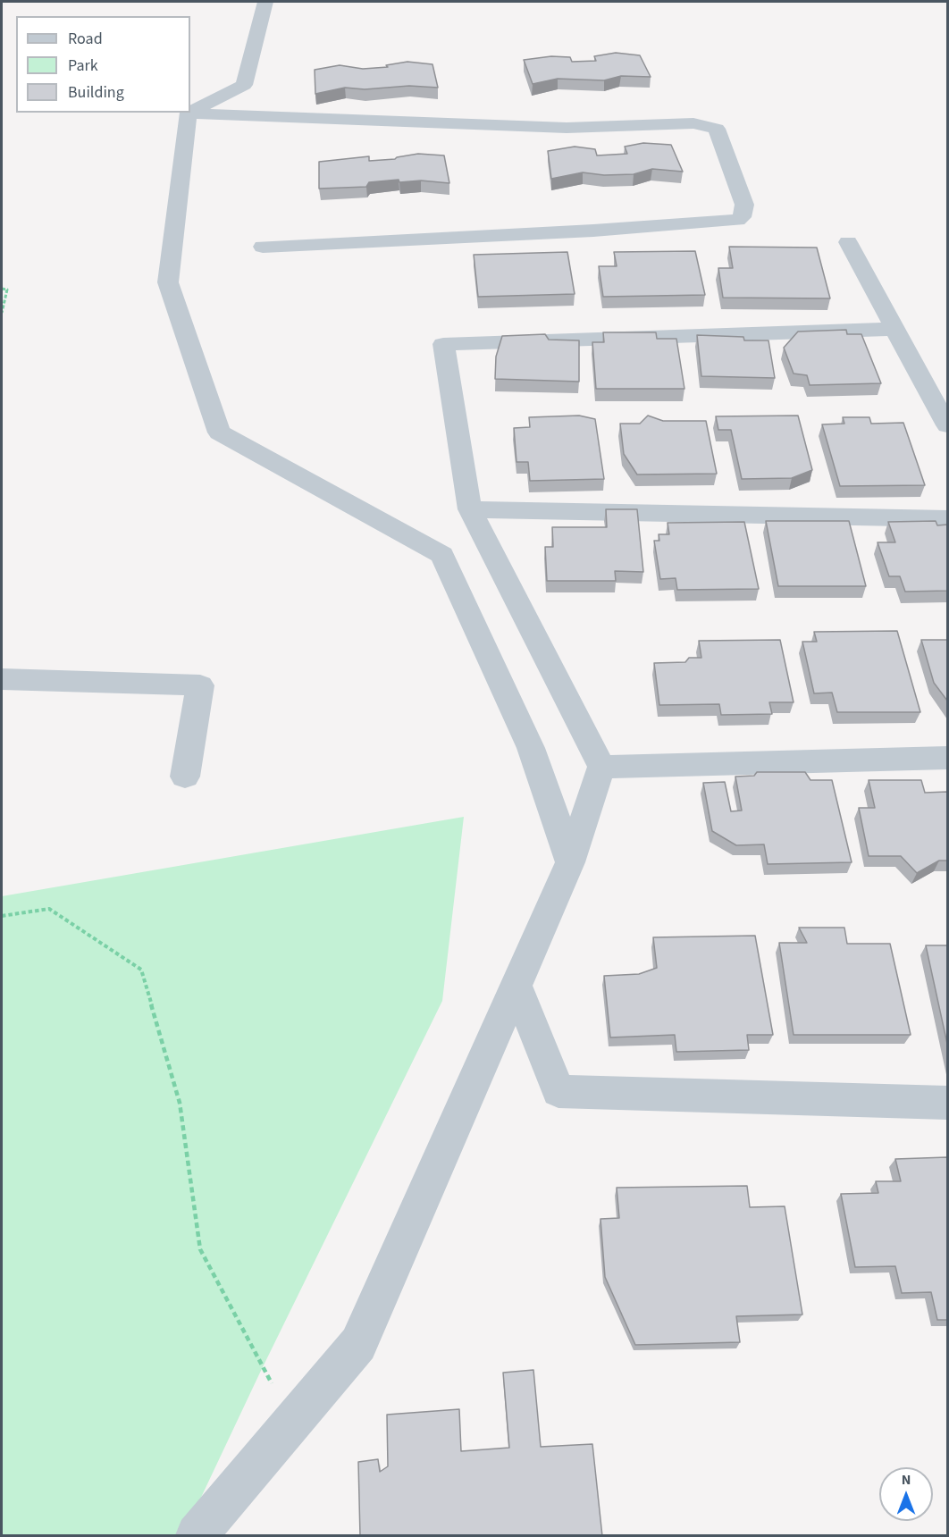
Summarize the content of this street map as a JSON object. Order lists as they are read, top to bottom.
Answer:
{
  "legend": ["Road", "Park", "Building"],
  "north": "top"
}
